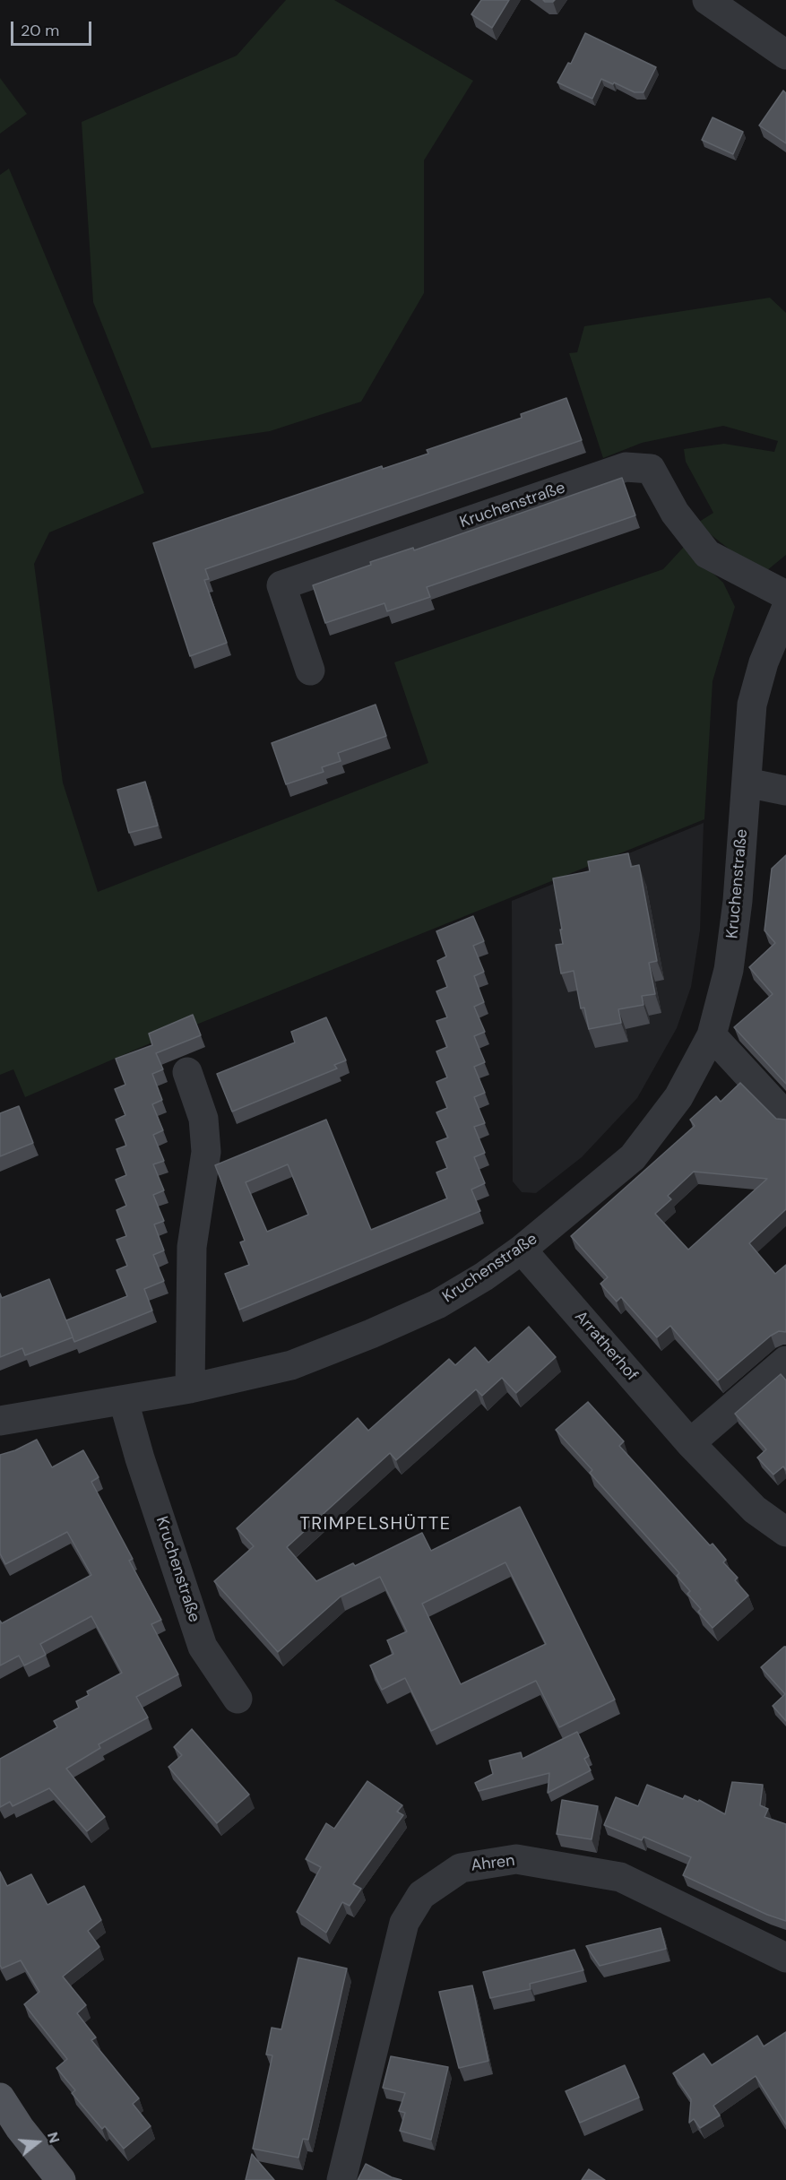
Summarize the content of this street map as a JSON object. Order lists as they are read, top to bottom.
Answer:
{
  "streets": {
    "street": ["Kruchenstraße", "Arratherhof", "Ahren"]
  },
  "crossings": [
    ["Kruchenstraße", "Arratherhof"]
  ],
  "districts": ["TRIMPELSHÜTTE"],
  "scale_bar": "20 m",
  "north": "right"
}
